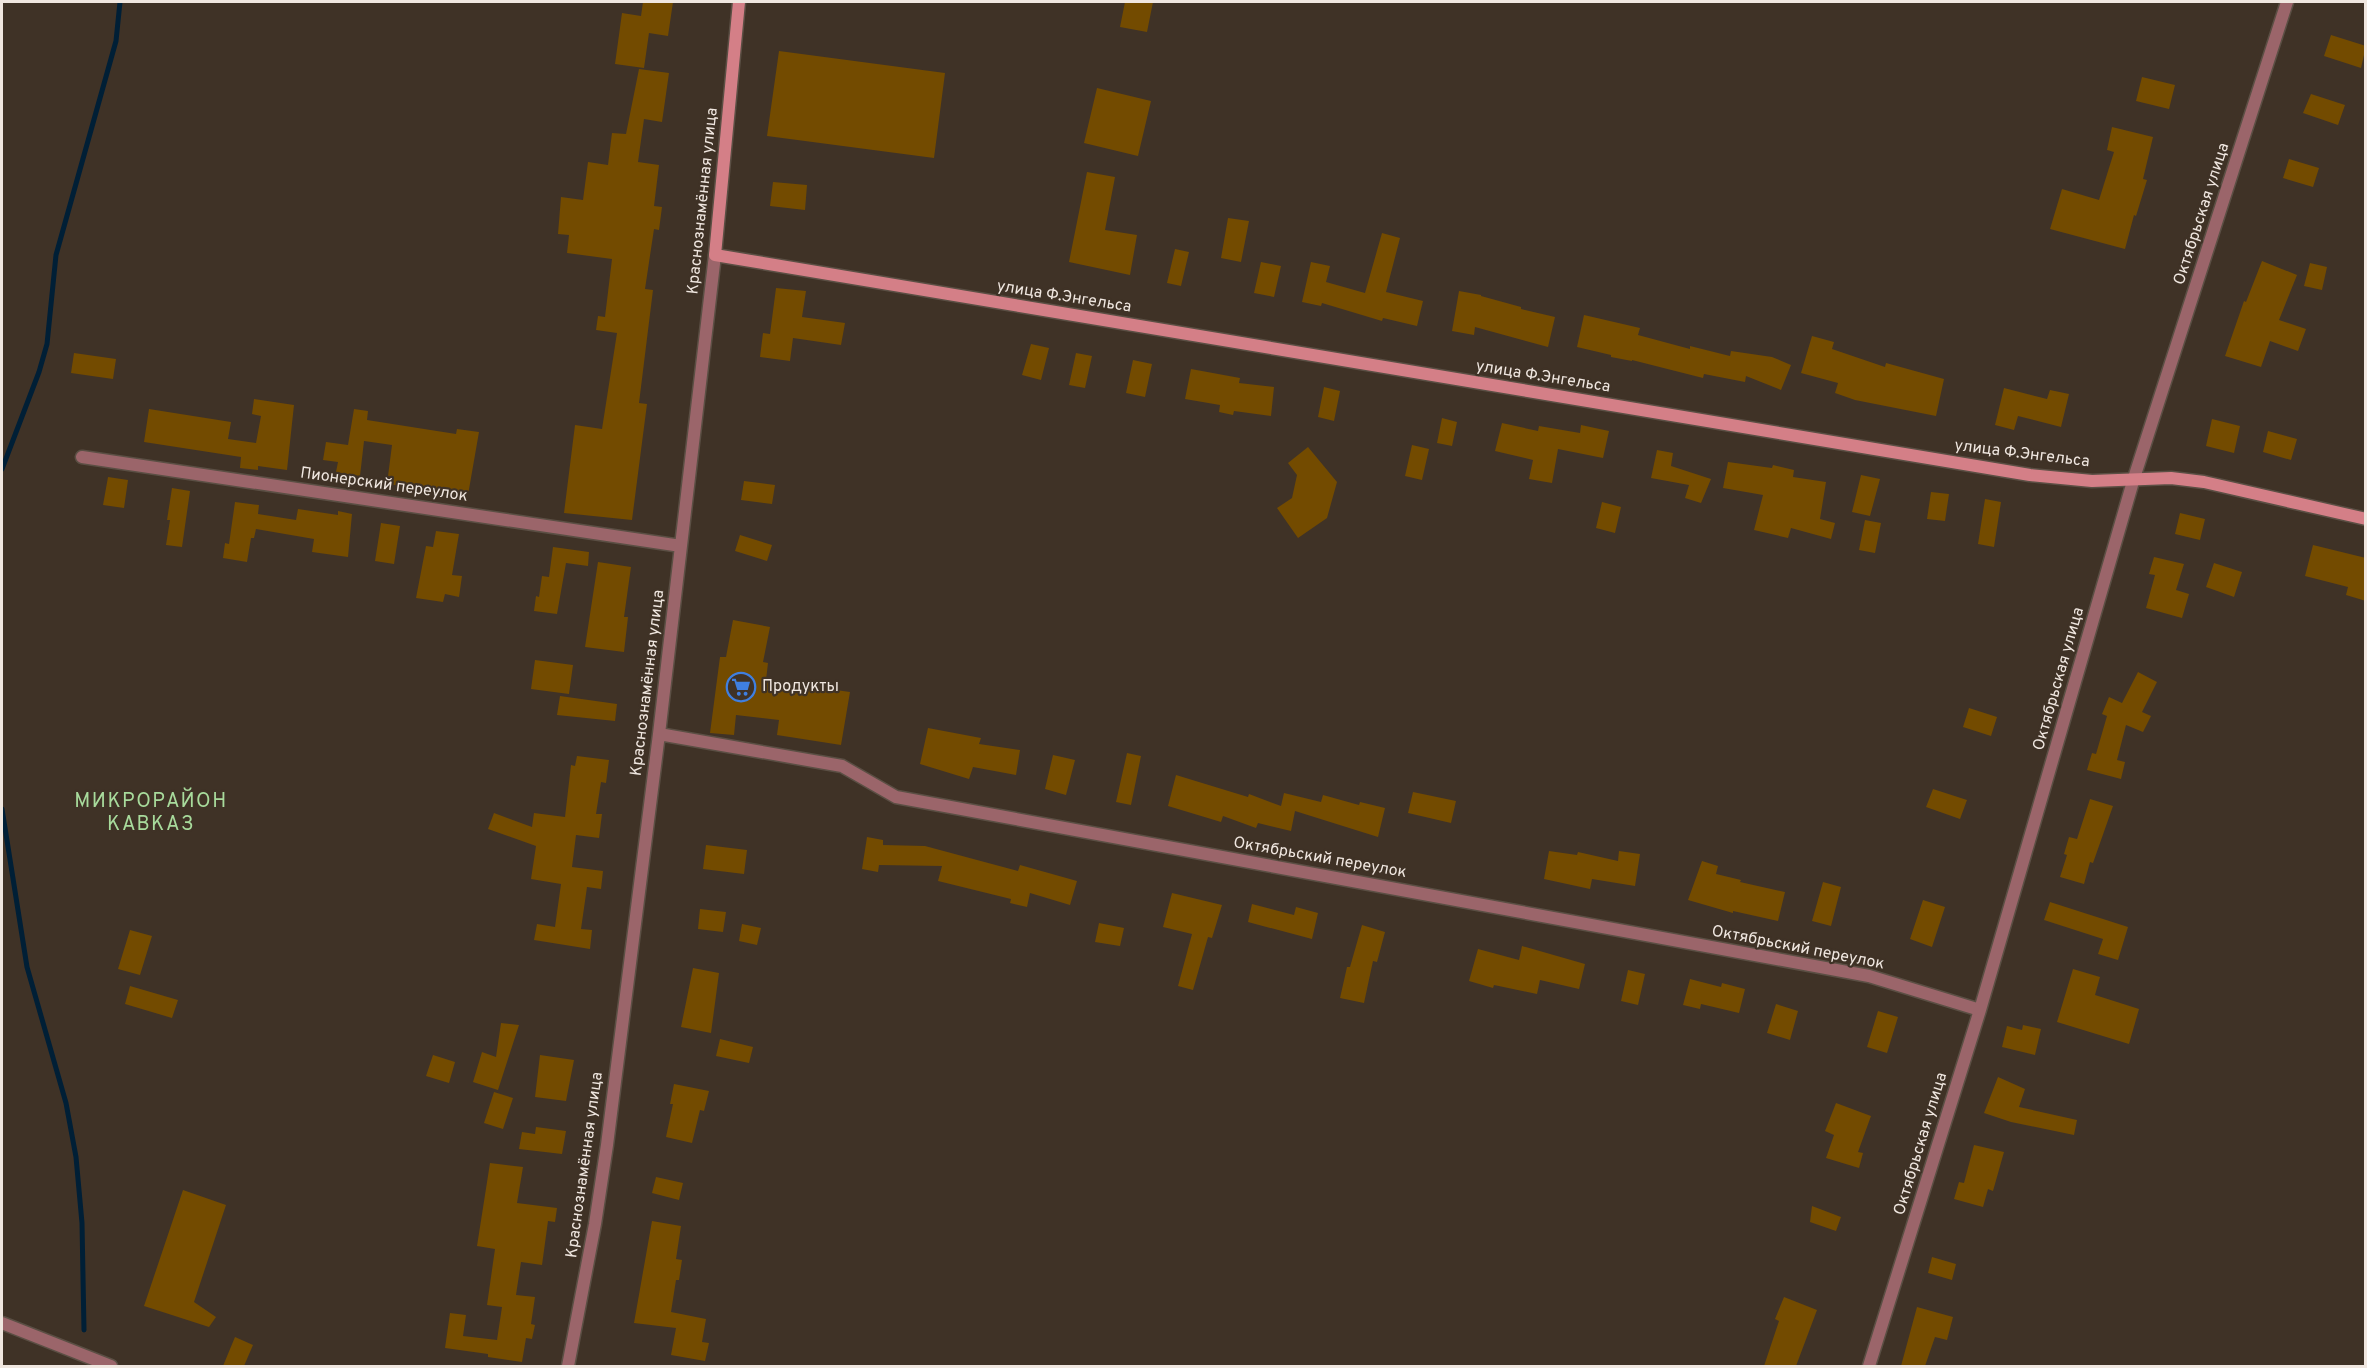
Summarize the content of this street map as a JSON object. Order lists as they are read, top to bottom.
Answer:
{
  "streets": {
    "main road": ["Краснознамённая улица", "улица Ф.Энгельса"],
    "street": ["Октябрьская улица", "Пионерский переулок", "Октябрьский переулок"]
  },
  "crossings": [
    ["Краснознамённая улица", "улица Ф.Энгельса"],
    ["Краснознамённая улица", "Пионерский переулок"],
    ["Краснознамённая улица", "Октябрьский переулок"],
    ["Октябрьская улица", "улица Ф.Энгельса"],
    ["Октябрьская улица", "Октябрьский переулок"]
  ],
  "districts": ["МИКРОРАЙОН КАВКАЗ"],
  "places": {
    "supermarket": ["Продукты"]
  }
}
